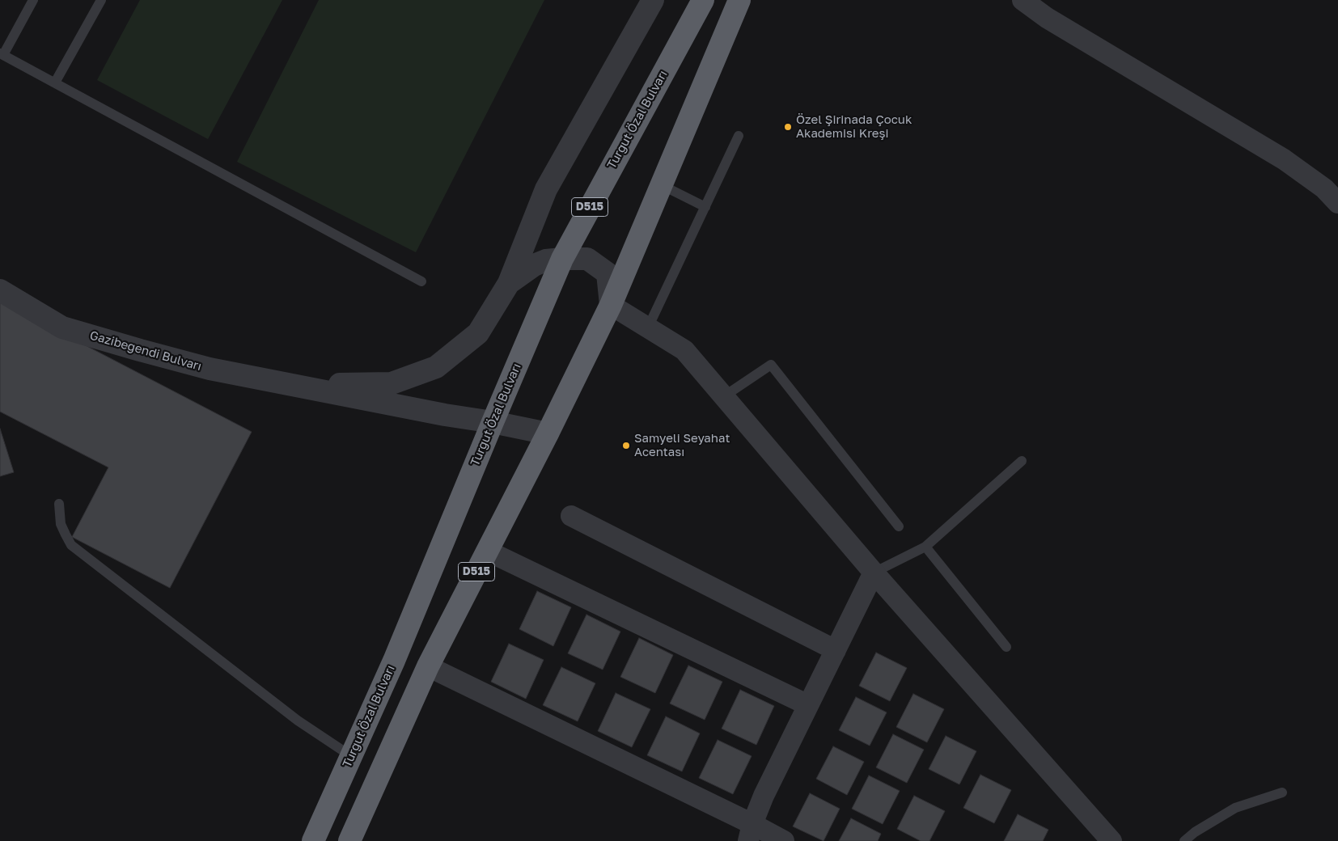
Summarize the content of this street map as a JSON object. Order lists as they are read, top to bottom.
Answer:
{
  "streets": {
    "highway": ["Turgut Özal Bulvarı", "D515"],
    "street": ["Gazibeğendi Bulvarı"]
  },
  "crossings": [
    ["Turgut Özal Bulvarı", "Gazibeğendi Bulvarı"],
    ["D515", "Gazibeğendi Bulvarı"]
  ],
  "places": ["Özel Şirinada Çocuk Akademisi Kreşi", "Samyeli Seyahat Acentası"]
}
